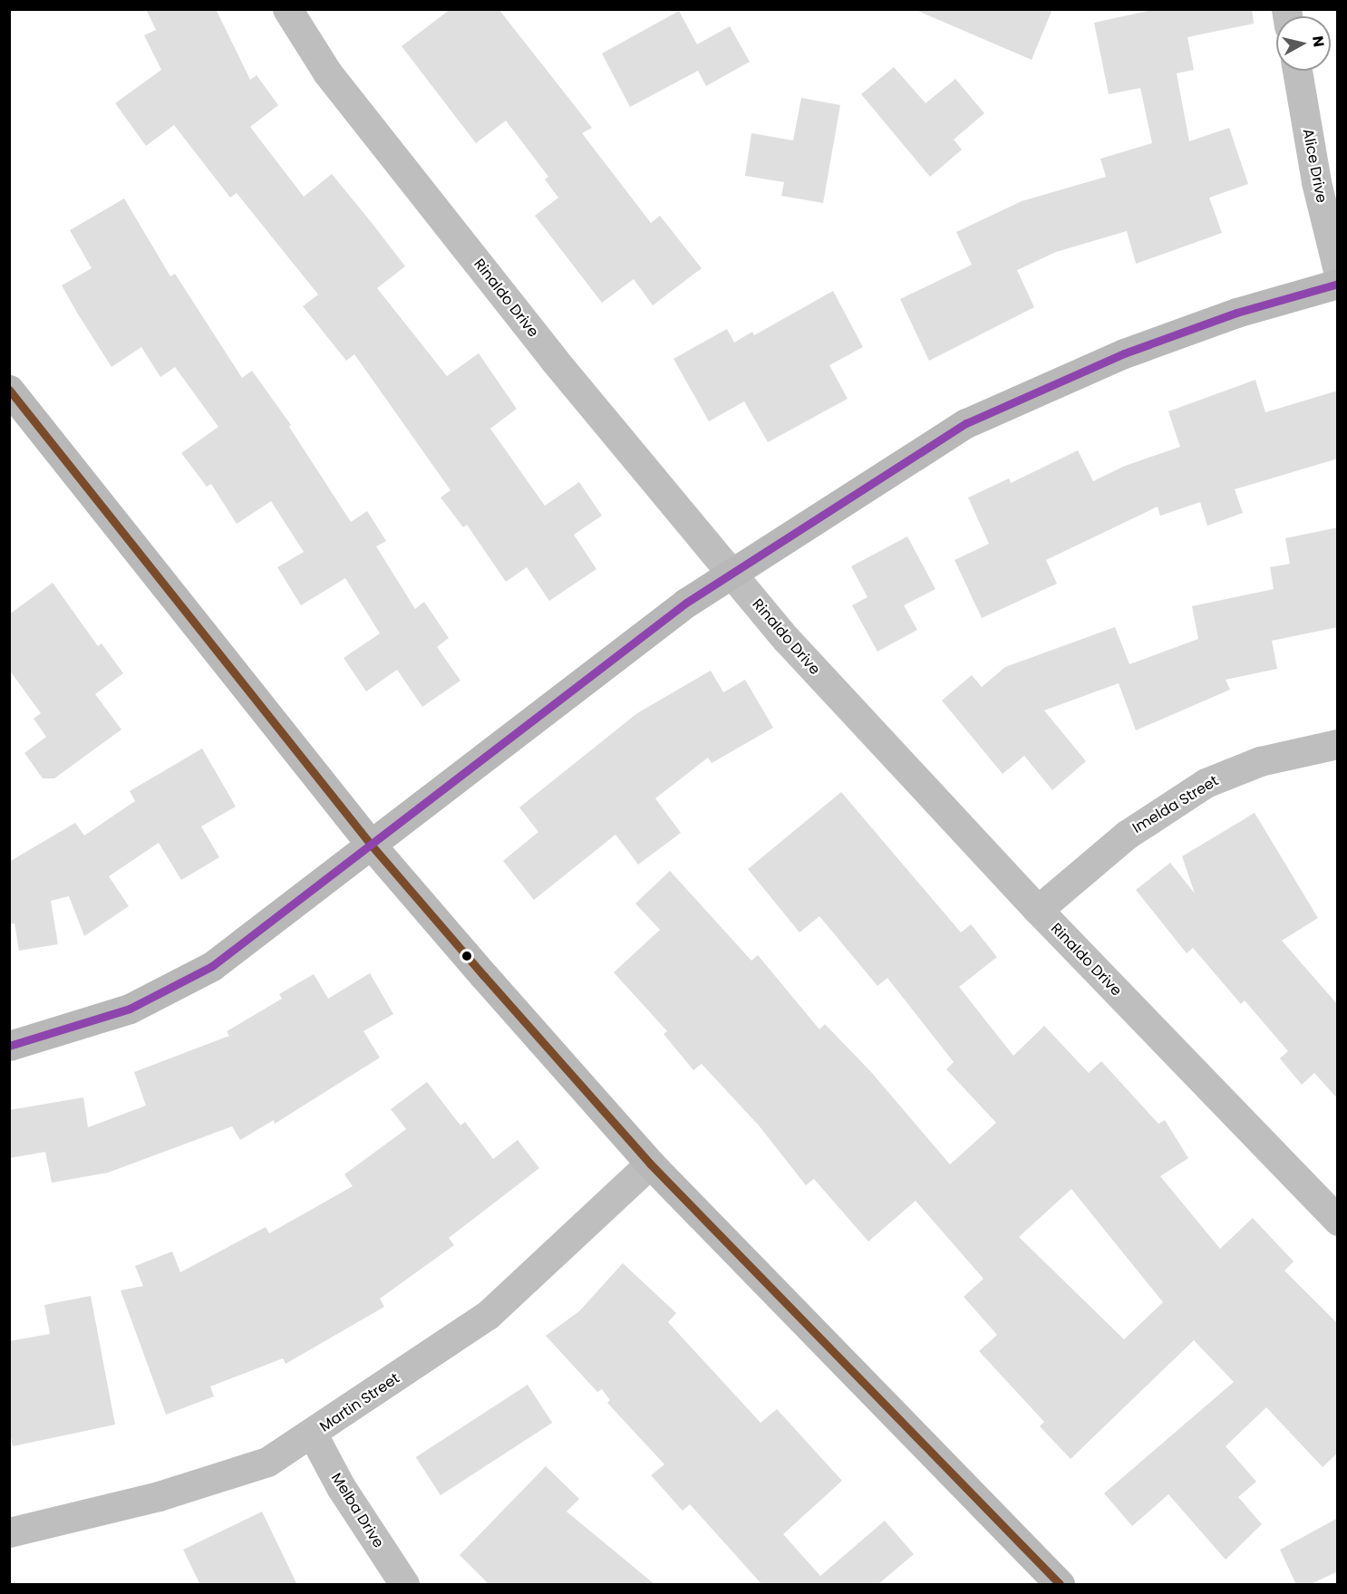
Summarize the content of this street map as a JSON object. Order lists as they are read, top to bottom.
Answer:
{
  "streets": {
    "street": [
      "Alice Drive",
      "Rinaldo Drive",
      "Imelda Street",
      "Martin Street",
      "Melba Drive"
    ]
  },
  "crossings": [
    ["Rinaldo Drive", "Imelda Street"],
    ["Martin Street", "Melba Drive"]
  ],
  "north": "right"
}
